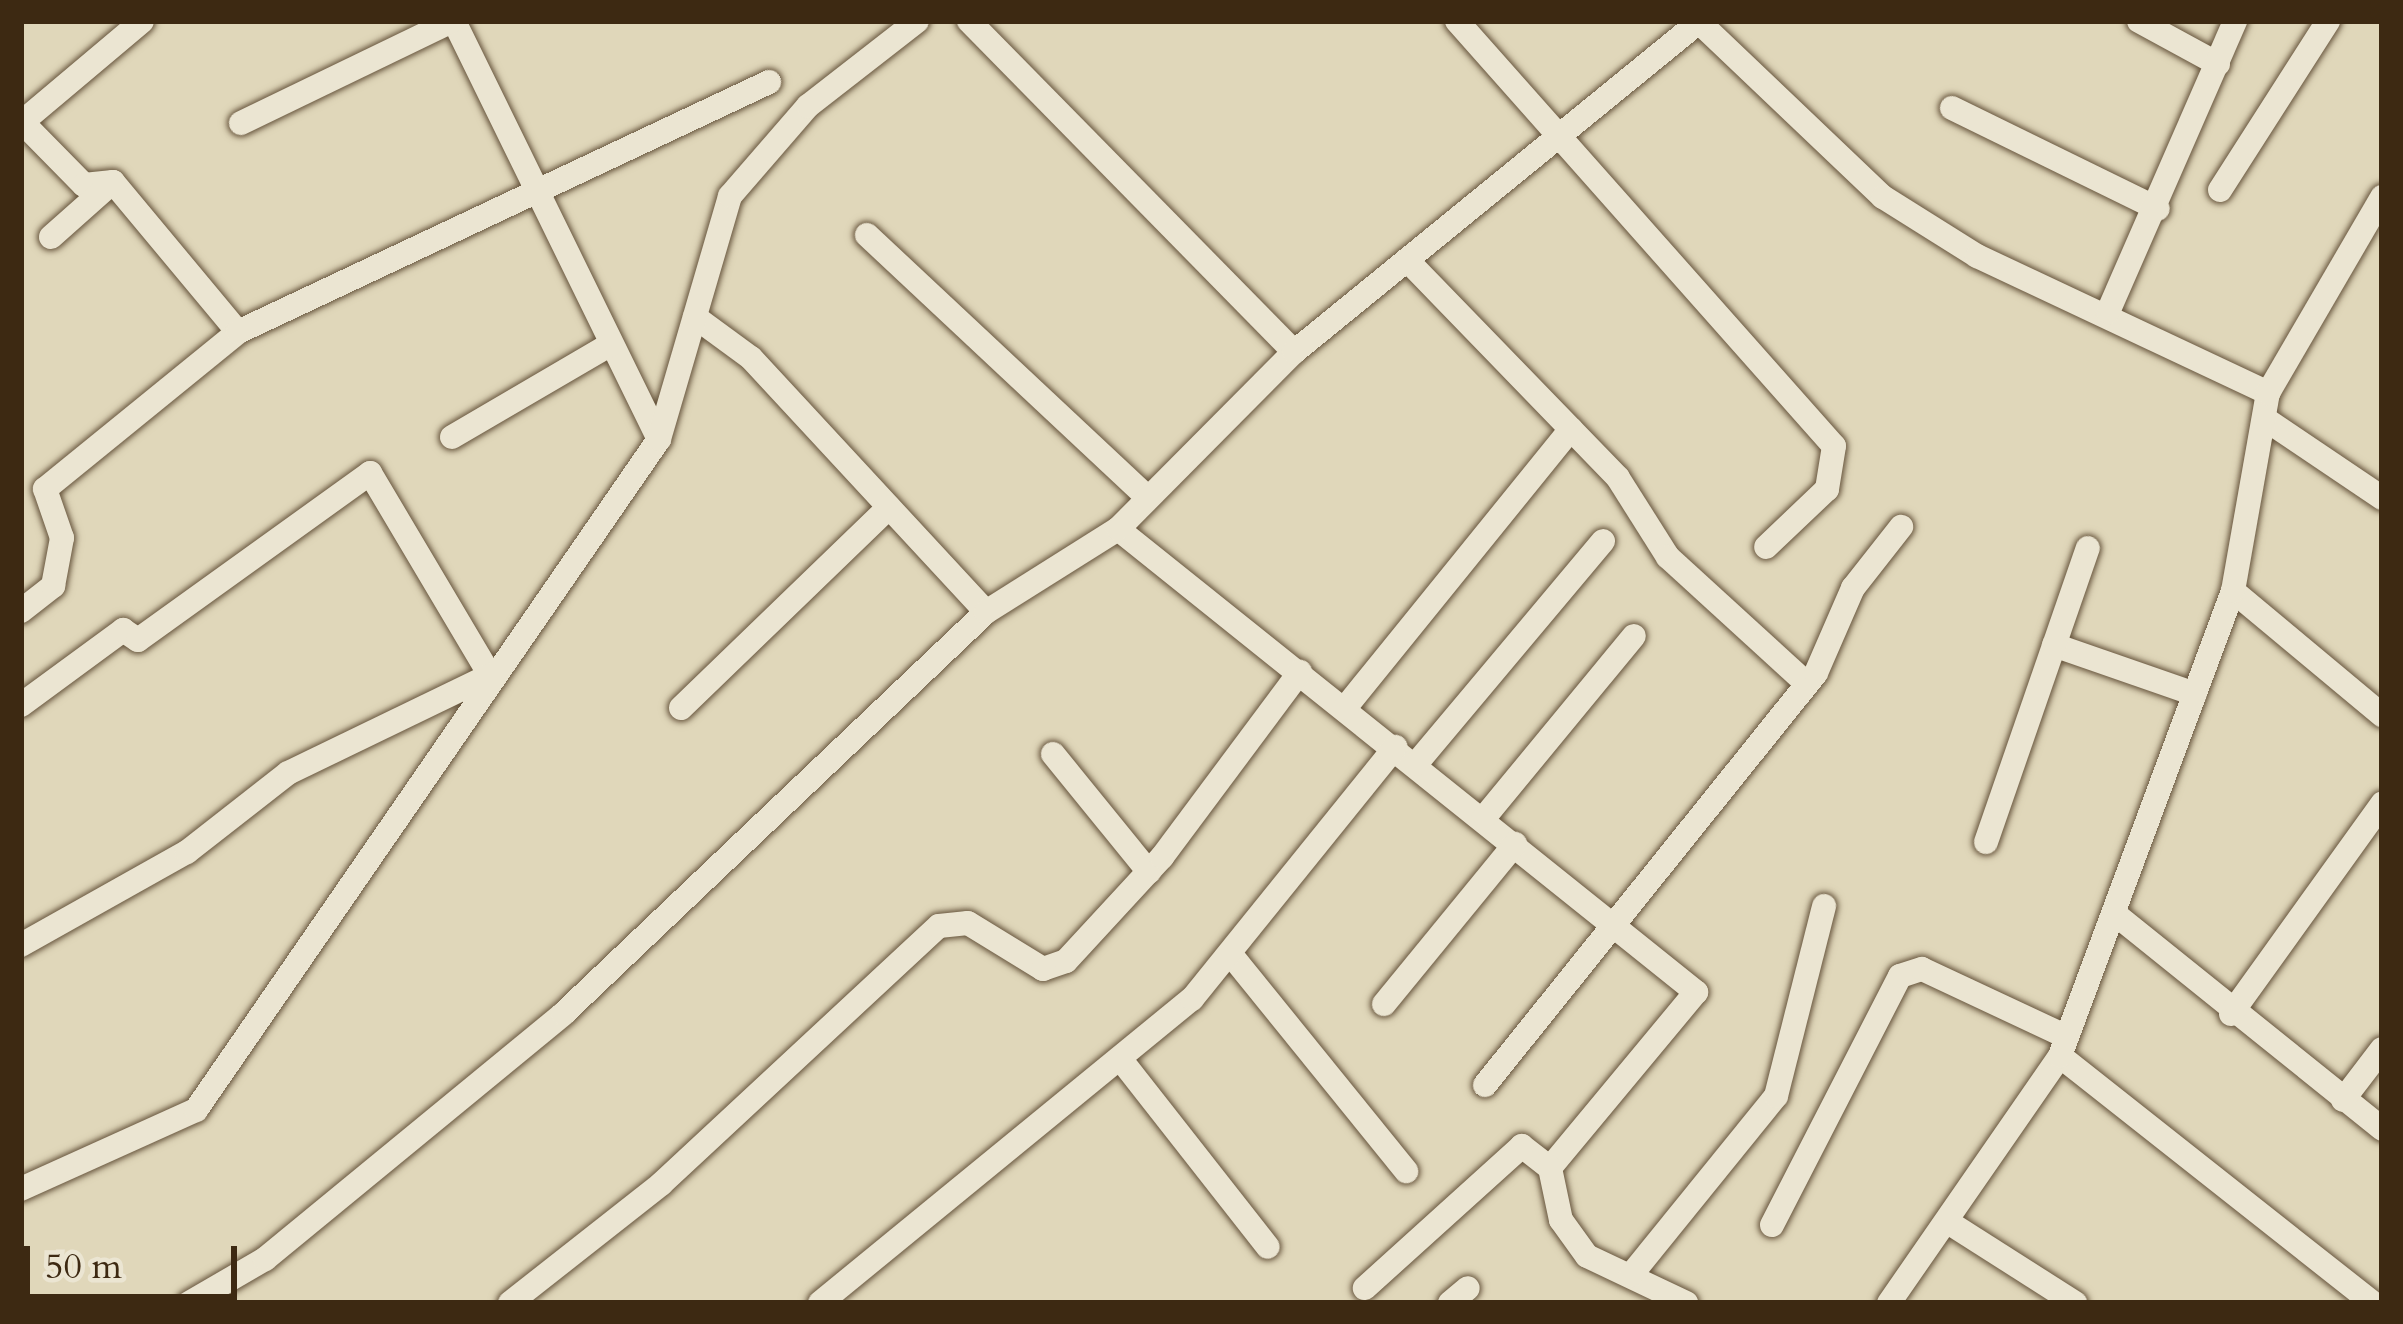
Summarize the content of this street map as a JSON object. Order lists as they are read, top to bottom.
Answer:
{
  "scale_bar": "50 m"
}
